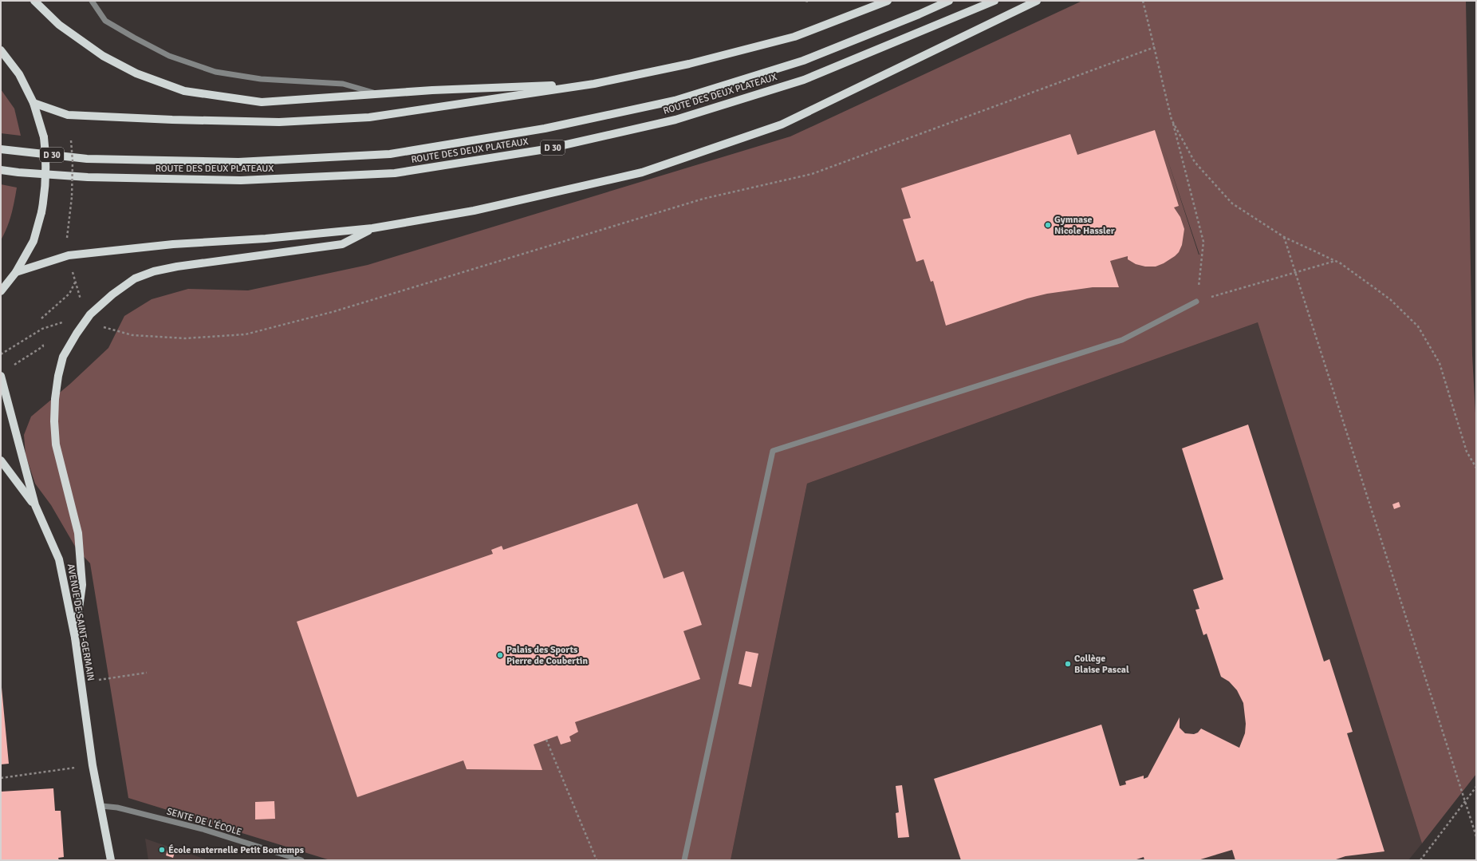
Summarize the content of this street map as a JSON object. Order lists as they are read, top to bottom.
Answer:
{
  "streets": {
    "main road": ["ROUTE DES DEUX PLATEAUX", "D 30", "AVENUE DE SAINT-GERMAIN"],
    "street": ["SENTE DE L'ÉCOLE"]
  },
  "crossings": [
    ["AVENUE DE SAINT-GERMAIN", "SENTE DE L'ÉCOLE"]
  ],
  "places": [
    "Gymnase Nicole Hassler",
    "Palais des Sports Pierre de Coubertin",
    "Collège Blaise Pascal",
    "École maternelle Petit Bontemps"
  ]
}
